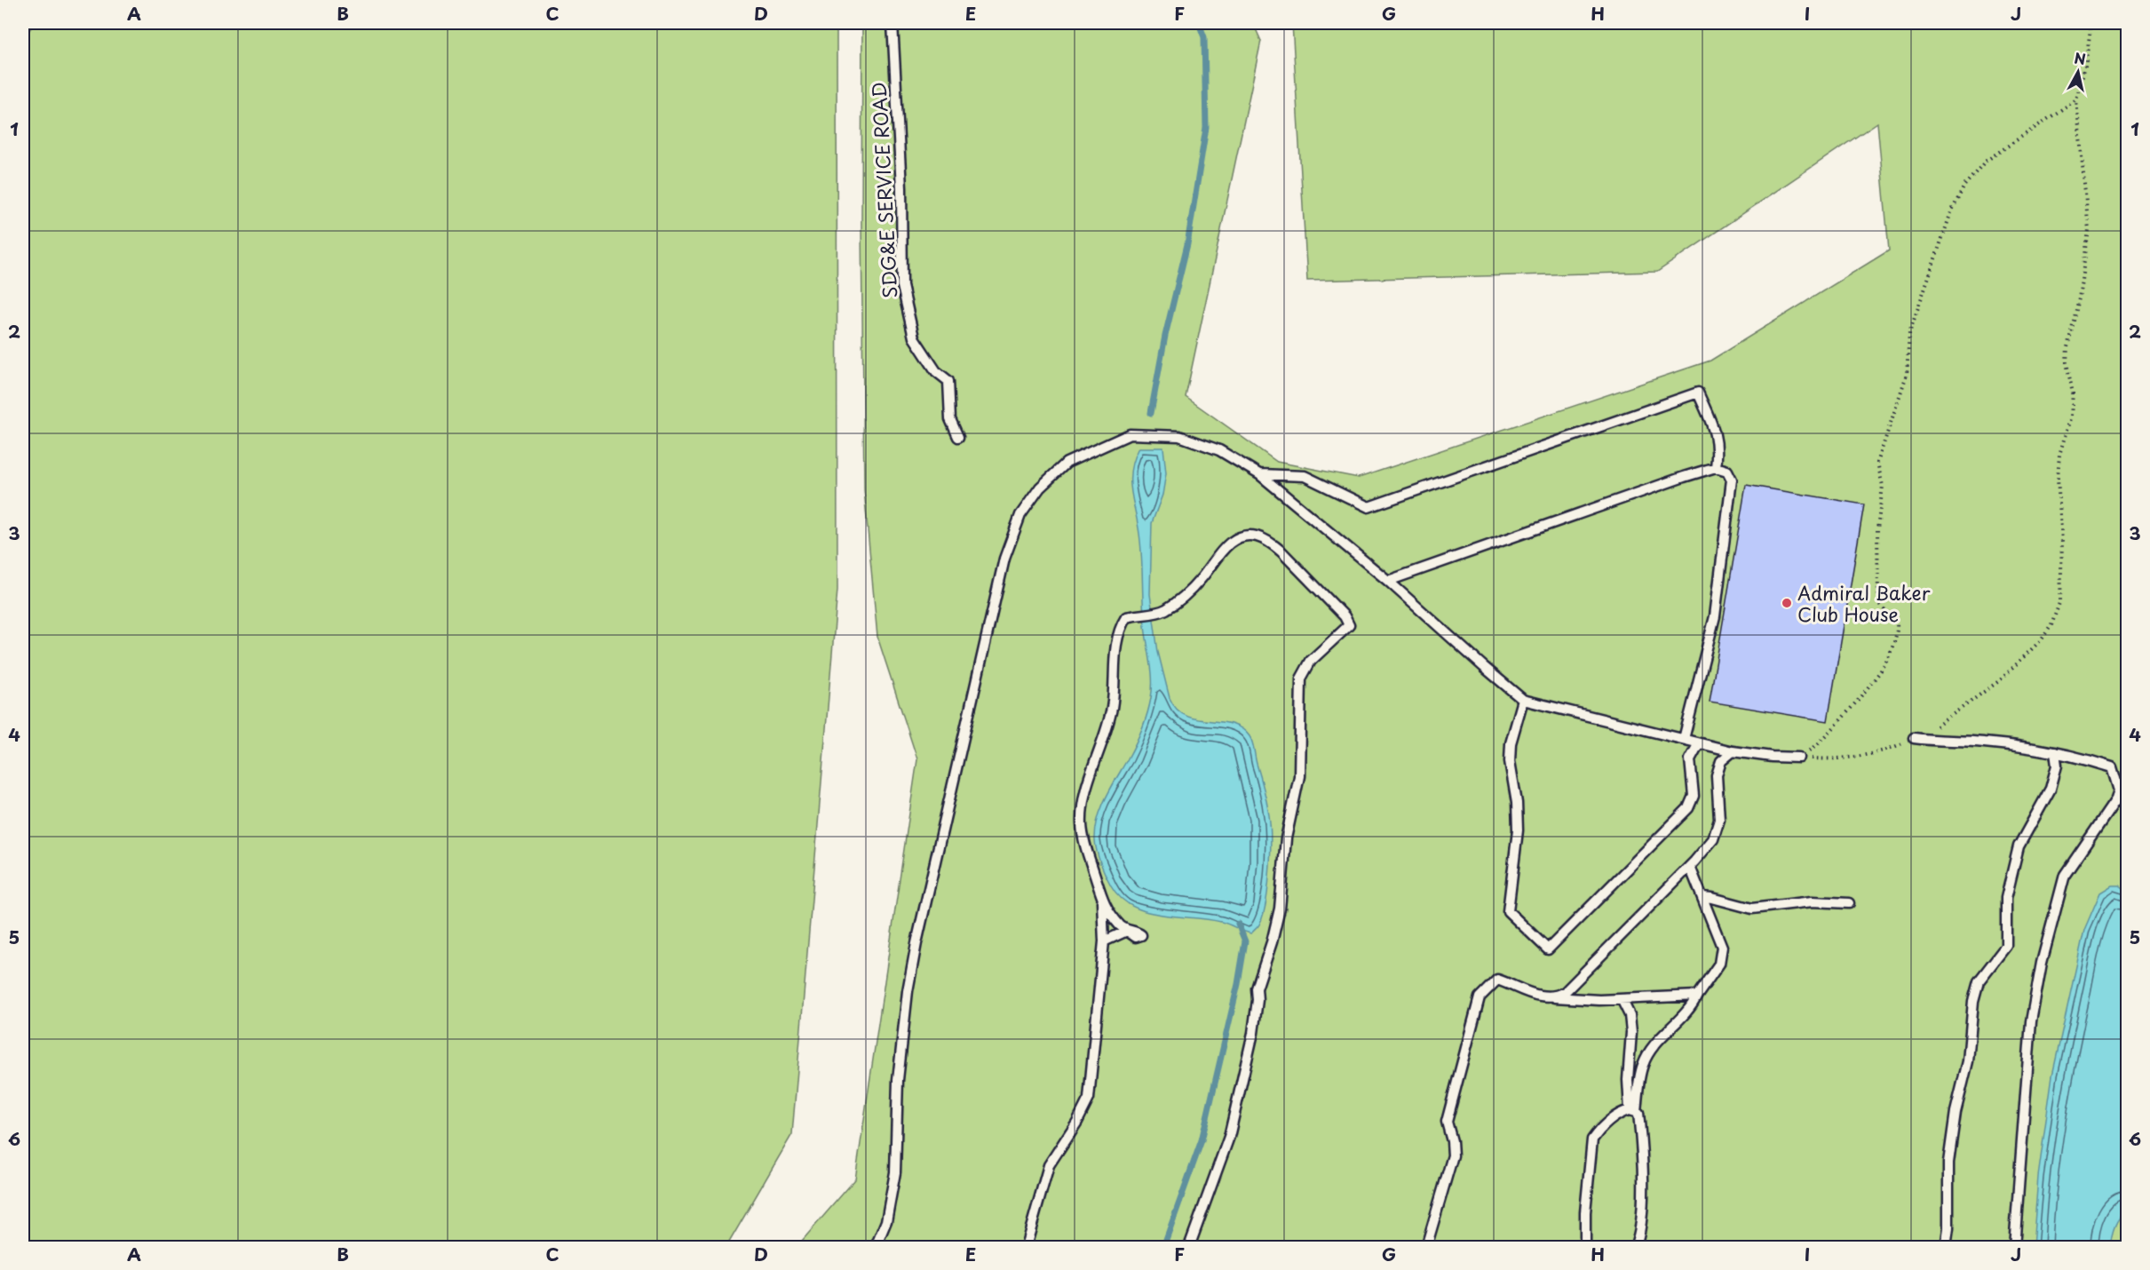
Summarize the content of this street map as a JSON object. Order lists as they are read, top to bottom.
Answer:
{
  "streets": {
    "lane": ["SDG&E SERVICE ROAD"]
  },
  "places": ["Admiral Baker Club House"],
  "north": "top",
  "grid": {
    "columns": [
      "A",
      "B",
      "C",
      "D",
      "E",
      "F",
      "G",
      "H",
      "I",
      "J"
    ],
    "rows": [
      "1",
      "2",
      "3",
      "4",
      "5",
      "6"
    ]
  }
}
